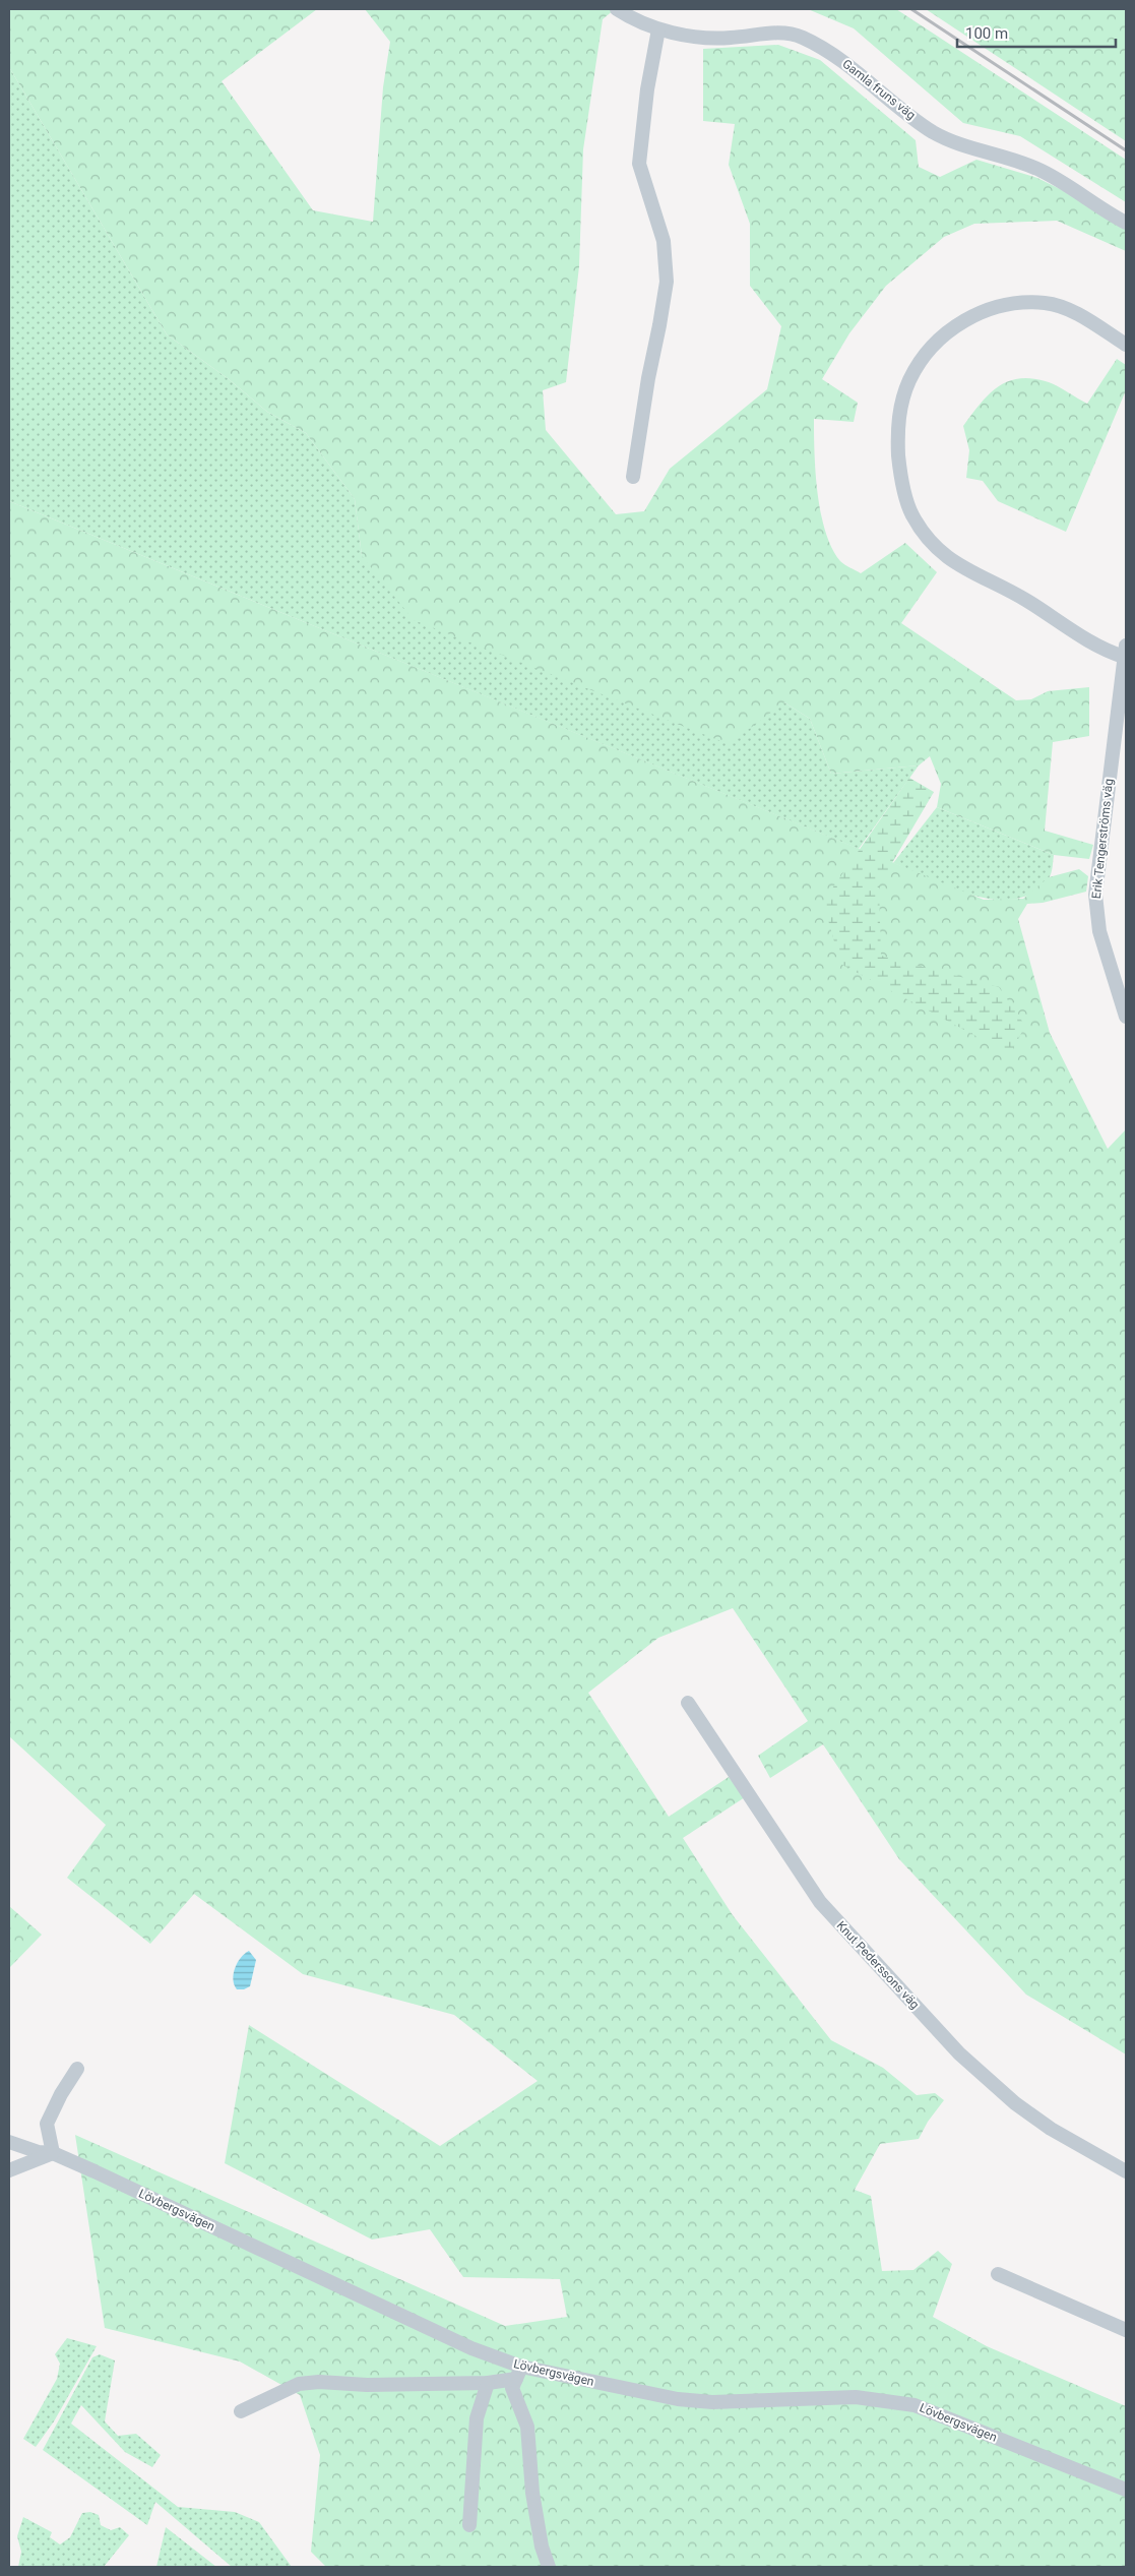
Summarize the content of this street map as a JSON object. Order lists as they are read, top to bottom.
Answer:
{
  "streets": {
    "street": [
      "Gamla fruns väg",
      "Erik Tengerströms väg",
      "Knut Pederssons väg",
      "Lövbergsvägen"
    ]
  },
  "scale_bar": "100 m"
}
